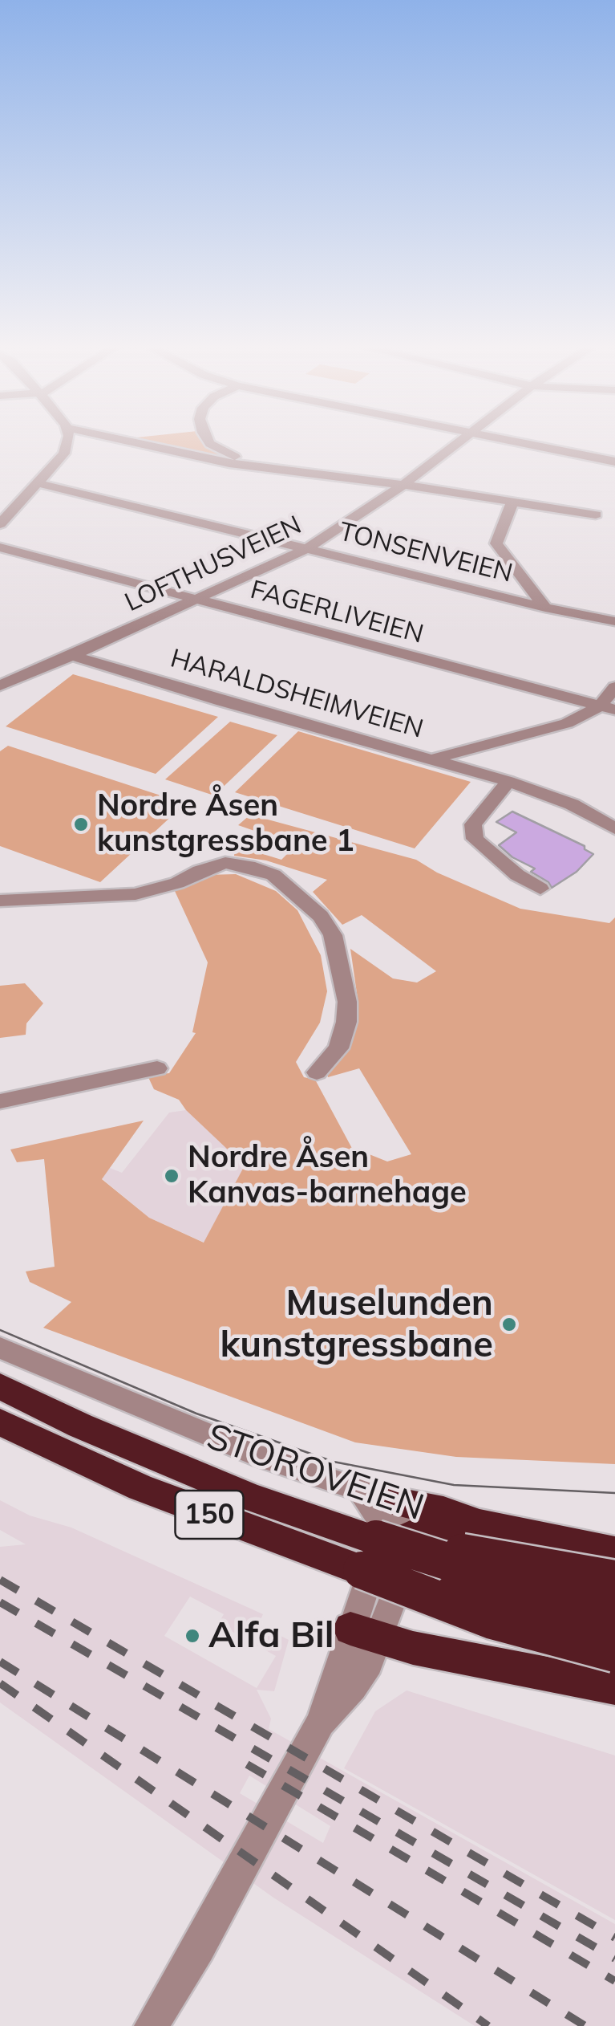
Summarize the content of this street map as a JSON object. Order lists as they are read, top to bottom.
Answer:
{
  "streets": {
    "highway": ["STOROVEIEN", "150"],
    "street": [
      "TONSENVEIEN",
      "LOFTHUSVEIEN",
      "FAGERLIVEIEN",
      "HARALDSHEIMVEIEN"
    ]
  },
  "crossings": [
    ["TONSENVEIEN", "LOFTHUSVEIEN"],
    ["LOFTHUSVEIEN", "FAGERLIVEIEN"],
    ["LOFTHUSVEIEN", "HARALDSHEIMVEIEN"],
    ["STOROVEIEN", "150"]
  ],
  "places": [
    "Nordre Åsen kunstgressbane 1",
    "Nordre Åsen Kanvas-barnehage",
    "Muselunden kunstgressbane",
    "Alfa Bil"
  ]
}
